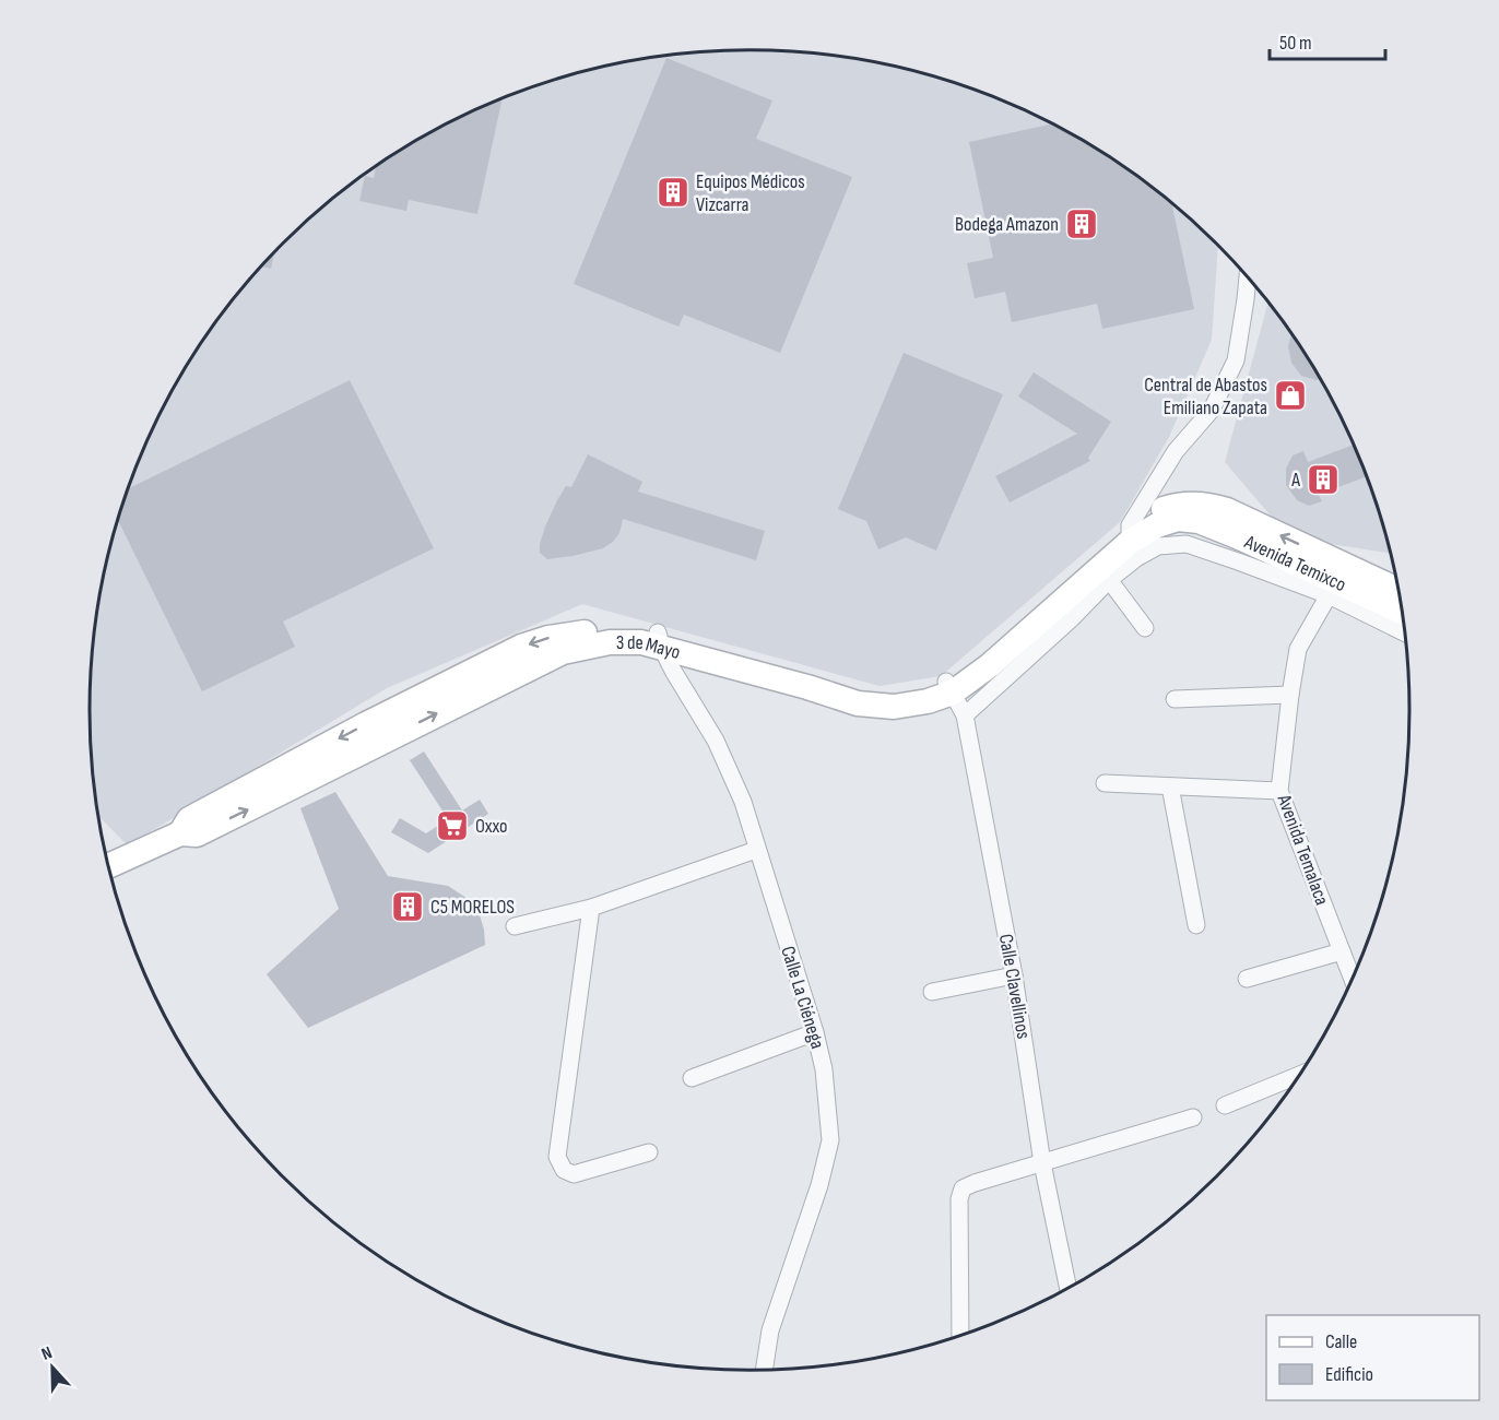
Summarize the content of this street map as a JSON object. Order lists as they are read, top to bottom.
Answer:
{
  "streets": {
    "main road": ["Avenida Temixco", "3 de Mayo"],
    "street": ["Avenida Temalaca", "Calle Clavellinos", "Calle La Ciénega"]
  },
  "crossings": [
    ["Avenida Temixco", "3 de Mayo"],
    ["3 de Mayo", "Calle Clavellinos"],
    ["3 de Mayo", "Calle La Ciénega"]
  ],
  "places": {
    "building": [
      "Equipos Médicos Vizcarra",
      "Bodega Amazon",
      "A",
      "C5 MORELOS"
    ],
    "shop": ["Central de Abastos Emiliano Zapata"],
    "supermarket": ["Oxxo"]
  },
  "legend": ["Calle", "Edificio"],
  "scale_bar": "50 m",
  "north": "top"
}
